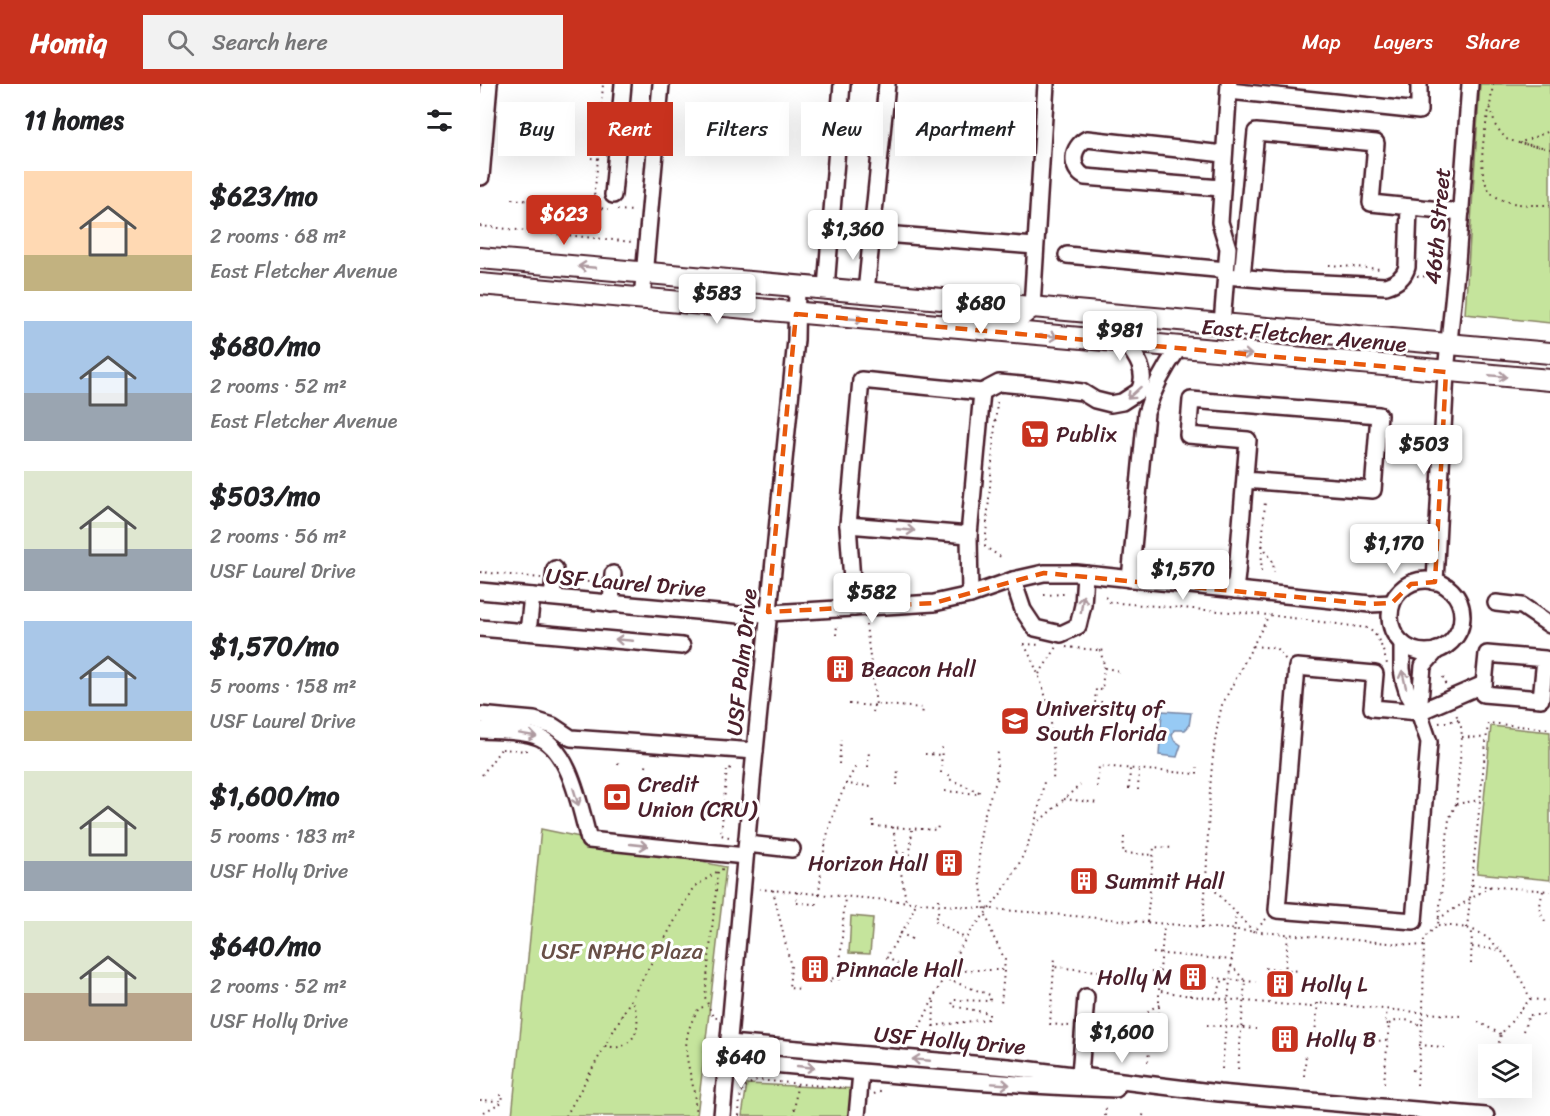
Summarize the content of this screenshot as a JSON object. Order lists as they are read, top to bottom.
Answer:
{
  "streets": {
    "main road": ["East Fletcher Avenue"],
    "street": [
      "46th Street",
      "USF Laurel Drive",
      "USF Palm Drive",
      "USF Holly Drive"
    ]
  },
  "crossings": [
    ["46th Street", "East Fletcher Avenue"],
    ["East Fletcher Avenue", "USF Palm Drive"],
    ["USF Laurel Drive", "USF Palm Drive"],
    ["USF Palm Drive", "USF Holly Drive"]
  ],
  "parks": ["USF NPHC Plaza"],
  "places": {
    "supermarket": ["Publix"],
    "building": [
      "Beacon Hall",
      "Horizon Hall",
      "Summit Hall",
      "Pinnacle Hall",
      "Holly M",
      "Holly L",
      "Holly B"
    ],
    "school or university": ["University of South Florida"],
    "bank": ["Credit Union (CRU)"]
  },
  "page": {
    "header": "Homiq",
    "search": "Search here",
    "nav": ["Map", "Layers", "Share"],
    "heading": "11 homes",
    "chip": [
      "Buy",
      "Rent",
      "Filters",
      "New",
      "Apartment"
    ],
    "list": [
      {
        "name": "$623/mo",
        "note": "2 rooms · 68 m² · East Fletcher Avenue"
      },
      {
        "name": "$680/mo",
        "note": "2 rooms · 52 m² · East Fletcher Avenue"
      },
      {
        "name": "$503/mo",
        "note": "2 rooms · 56 m² · USF Laurel Drive"
      },
      {
        "name": "$1,570/mo",
        "note": "5 rooms · 158 m² · USF Laurel Drive"
      },
      {
        "name": "$1,600/mo",
        "note": "5 rooms · 183 m² · USF Holly Drive"
      },
      {
        "name": "$640/mo",
        "note": "2 rooms · 52 m² · USF Holly Drive"
      }
    ],
    "price": [
      "$623",
      "$1,360",
      "$583",
      "$680",
      "$981",
      "$503",
      "$1,170",
      "$1,570",
      "$582",
      "$1,600",
      "$640"
    ]
  }
}
